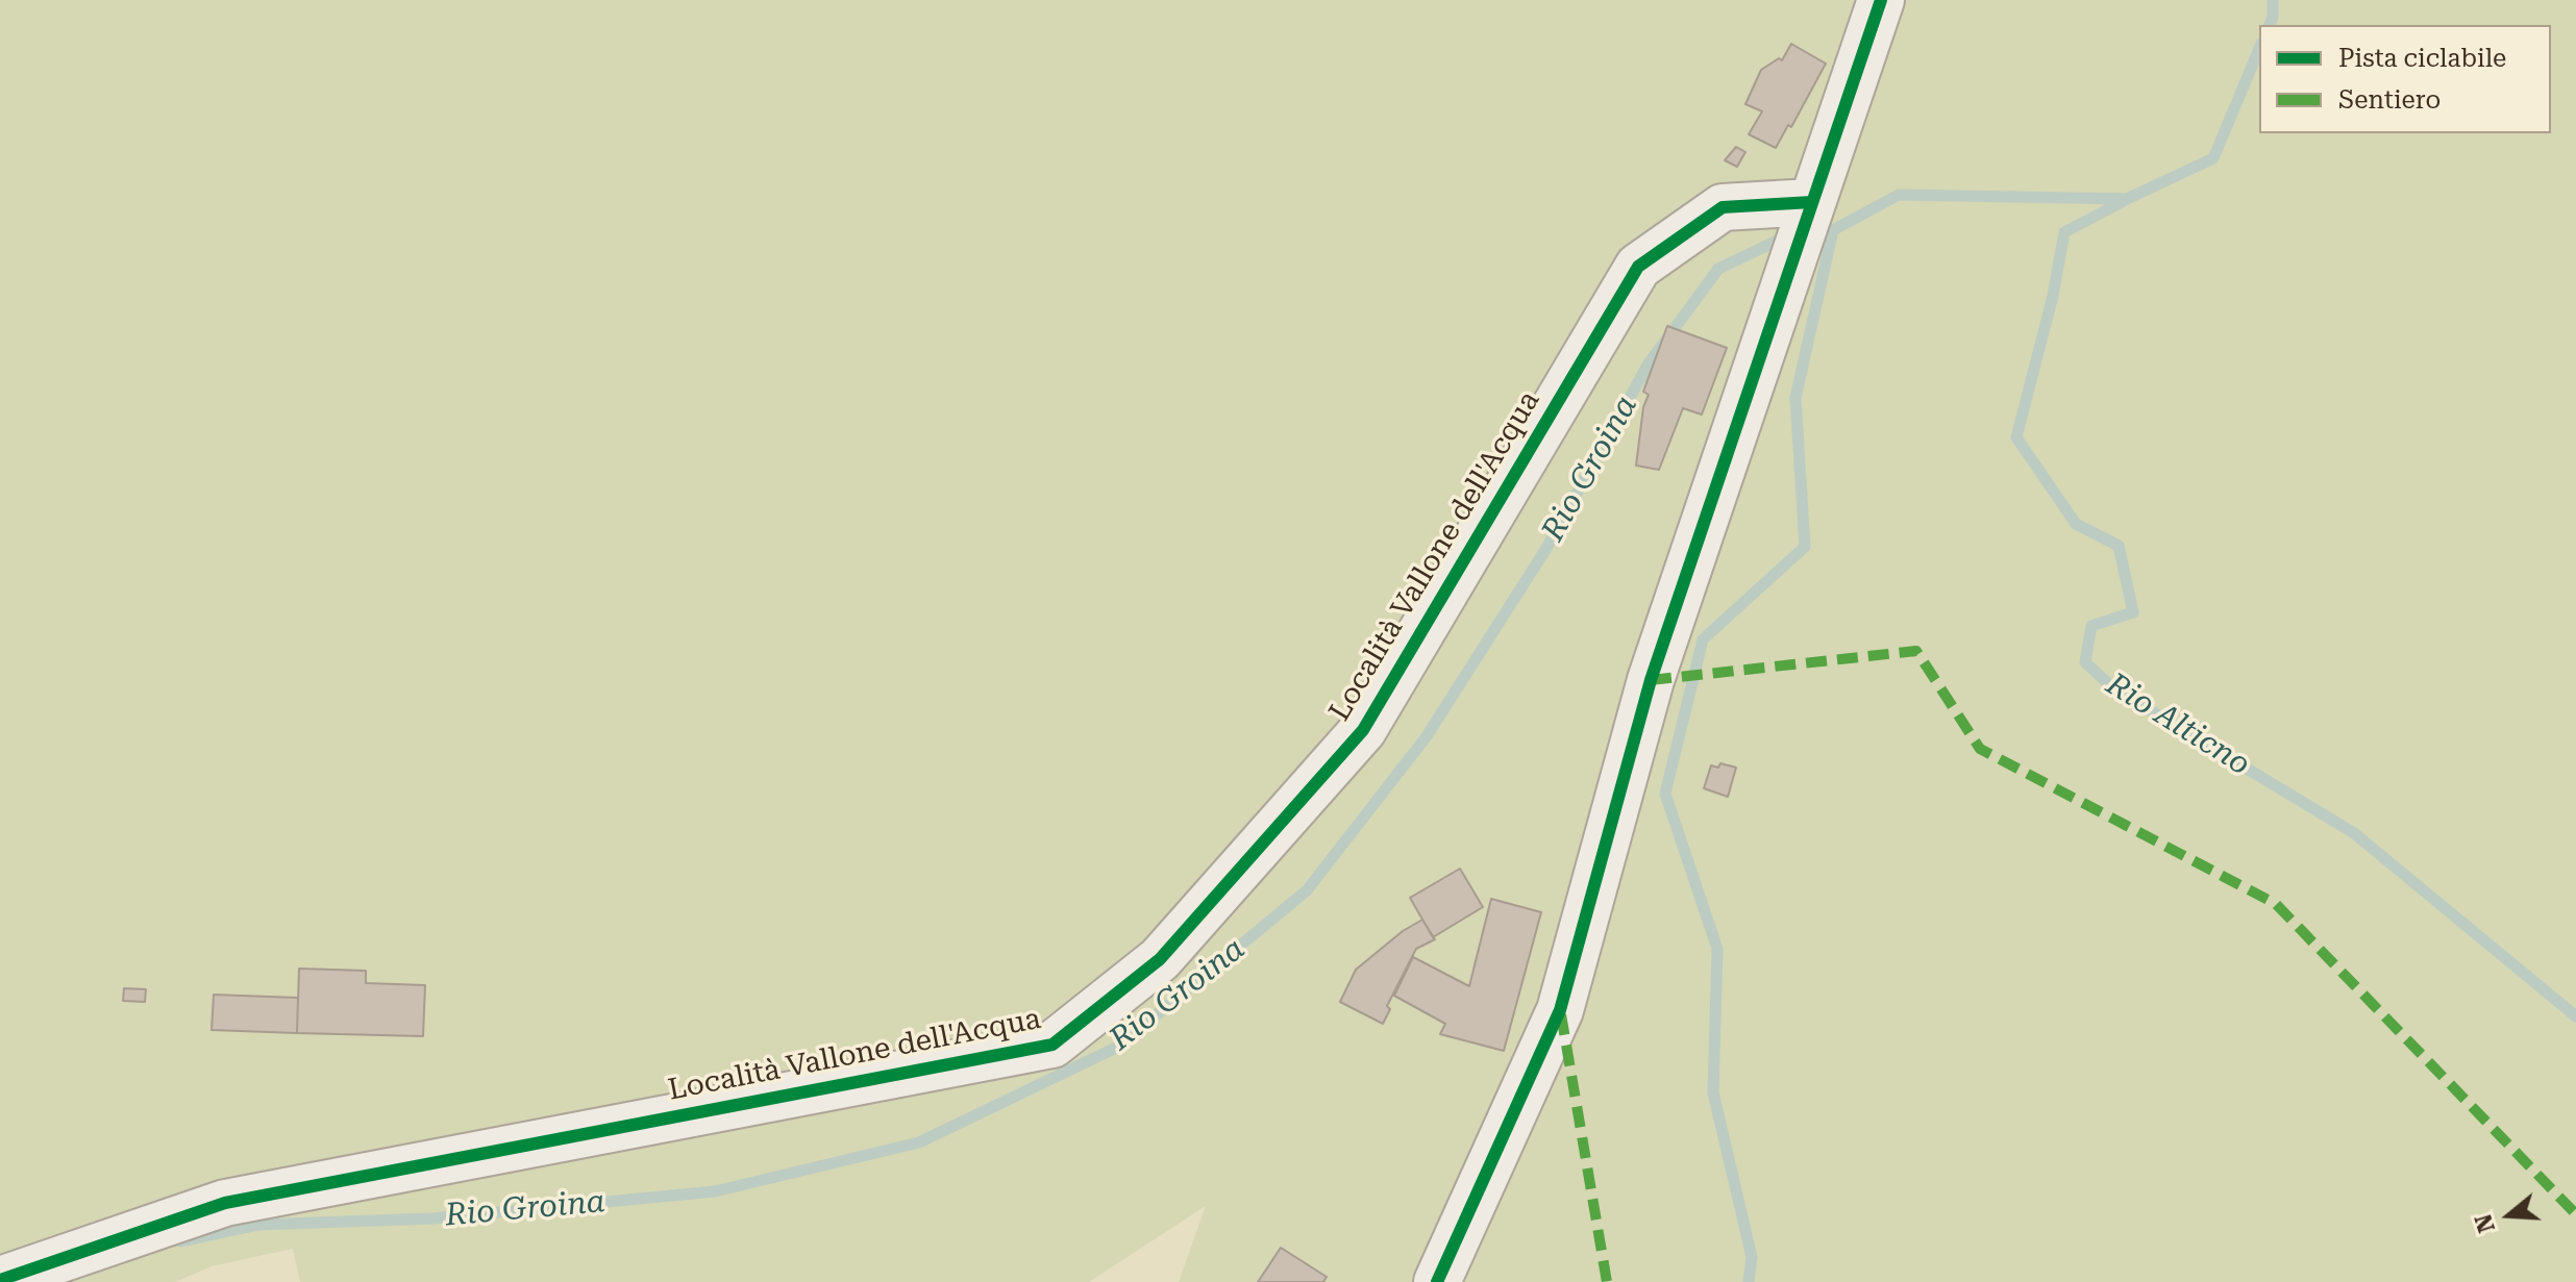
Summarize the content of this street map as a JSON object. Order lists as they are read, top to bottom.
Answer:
{
  "streets": {
    "street": ["Località Vallone dell'Acqua"]
  },
  "water": ["Rio Groina", "Rio Alticno"],
  "legend": ["Pista ciclabile", "Sentiero"],
  "north": "left"
}
